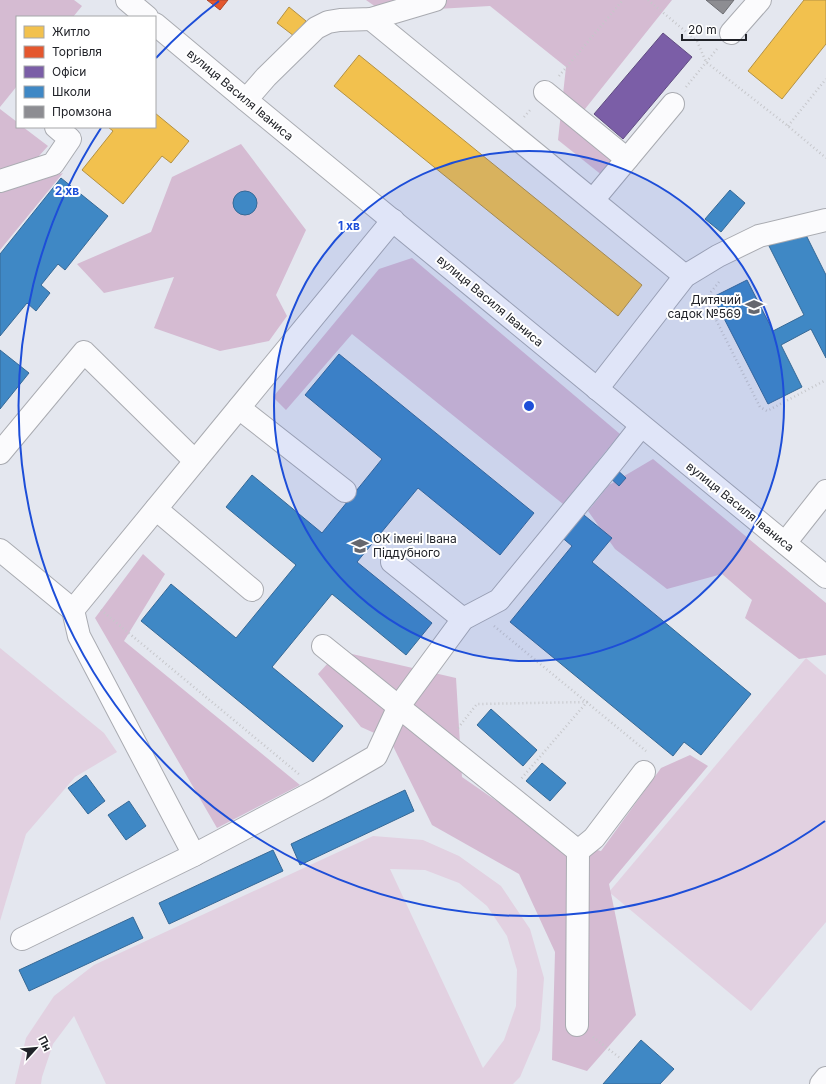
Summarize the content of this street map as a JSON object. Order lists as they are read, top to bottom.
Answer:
{
  "streets": {
    "street": ["вулиця Василя Іваниса"]
  },
  "places": {
    "school or university": ["Дитячий садок №569", "ОК імені Івана Піддубного"]
  },
  "legend": [
    "Житло",
    "Торгівля",
    "Офіси",
    "Школи",
    "Промзона"
  ],
  "scale_bar": "20 m",
  "north": "top right",
  "rings": ["2 хв", "1 хв"]
}
